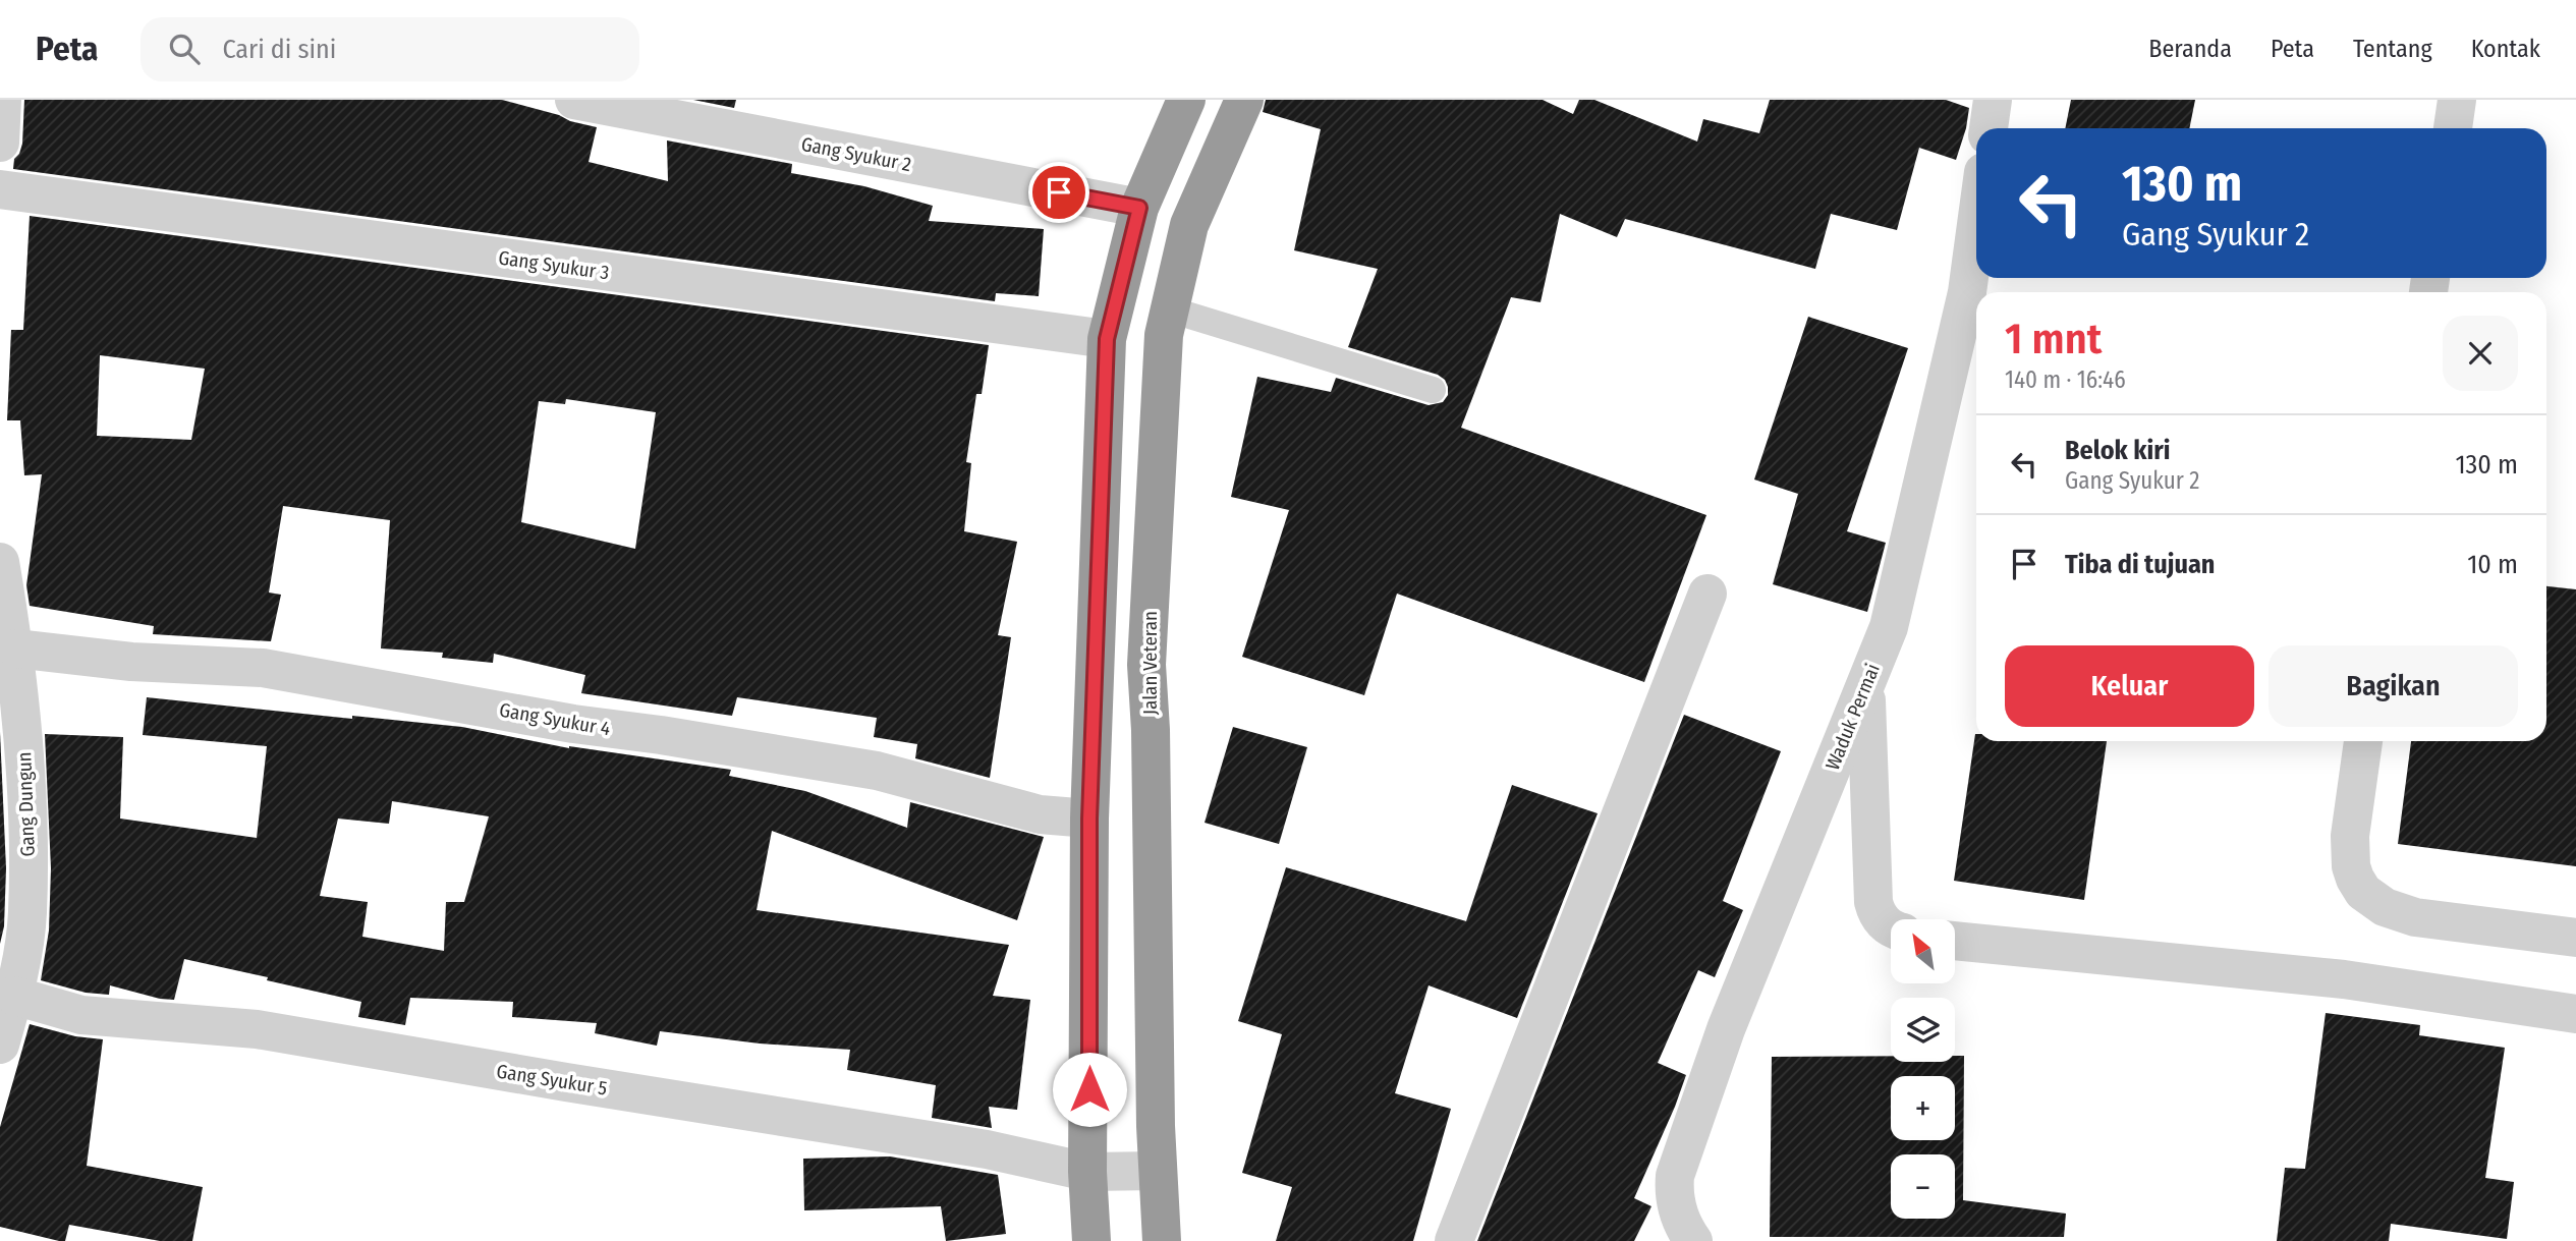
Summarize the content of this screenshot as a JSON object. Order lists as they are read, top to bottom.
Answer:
{
  "streets": {
    "highway": ["Jalan Veteran"],
    "street": [
      "Gang Syukur 2",
      "Gang Syukur 3",
      "Waduk Permai",
      "Gang Syukur 4",
      "Gang Dungun",
      "Gang Syukur 5"
    ]
  },
  "crossings": [
    ["Jalan Veteran", "Gang Syukur 5"],
    ["Gang Syukur 4", "Gang Dungun"],
    ["Gang Dungun", "Gang Syukur 5"]
  ],
  "north": "top left",
  "page": {
    "header": "Peta",
    "search": "Cari di sini",
    "nav": [
      "Beranda",
      "Peta",
      "Tentang",
      "Kontak"
    ],
    "turn": ["130 m", "Gang Syukur 2"],
    "heading": ["1 mnt", "140 m · 16:46"],
    "list": [
      {
        "name": "Belok kiri",
        "note": "Gang Syukur 2",
        "value": "130 m"
      },
      {
        "name": "Tiba di tujuan",
        "value": "10 m"
      }
    ],
    "buttons": ["Keluar", "Bagikan"],
    "map_buttons": ["+", "−"]
  }
}
